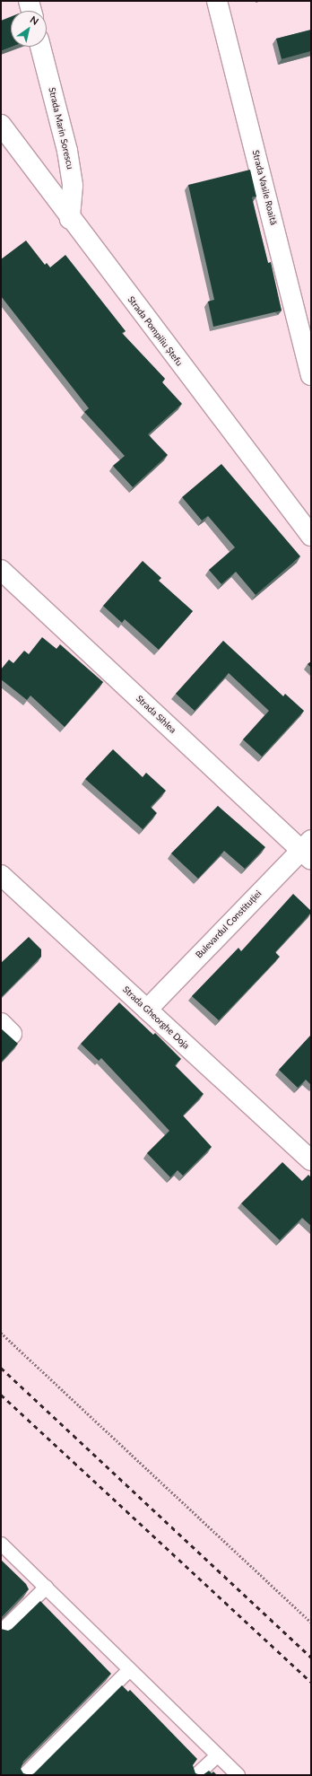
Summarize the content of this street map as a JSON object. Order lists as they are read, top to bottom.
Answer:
{
  "streets": {
    "street": [
      "Strada Marin Sorescu",
      "Strada Vasile Roaită",
      "Strada Pompiliu Ștefu",
      "Strada Sihlea",
      "Bulevardul Constituției",
      "Strada Gheorghe Doja"
    ]
  },
  "crossings": [
    ["Strada Marin Sorescu", "Strada Pompiliu Ștefu"],
    ["Strada Sihlea", "Bulevardul Constituției"],
    ["Bulevardul Constituției", "Strada Gheorghe Doja"]
  ],
  "north": "top right"
}
